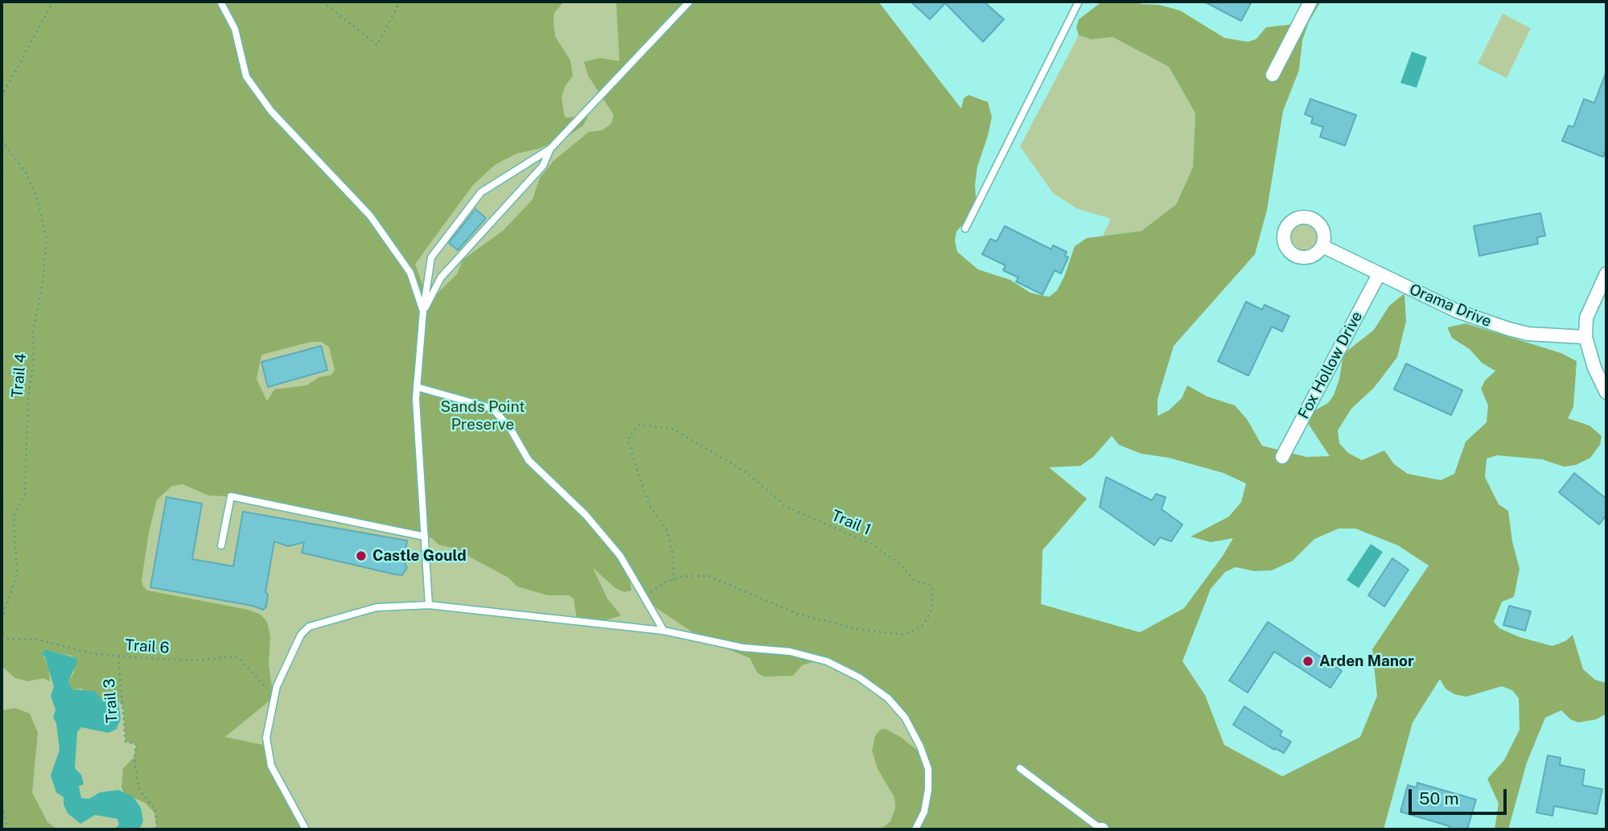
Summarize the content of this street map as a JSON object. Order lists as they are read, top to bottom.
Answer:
{
  "streets": {
    "street": ["Orama Drive", "Fox Hollow Drive"],
    "path": [
      "Trail 4",
      "Trail 1",
      "Trail 6",
      "Trail 3"
    ]
  },
  "crossings": [
    ["Orama Drive", "Fox Hollow Drive"],
    ["Trail 6", "Trail 3"]
  ],
  "parks": ["Sands Point Preserve"],
  "places": ["Castle Gould", "Arden Manor"],
  "scale_bar": "50 m"
}
